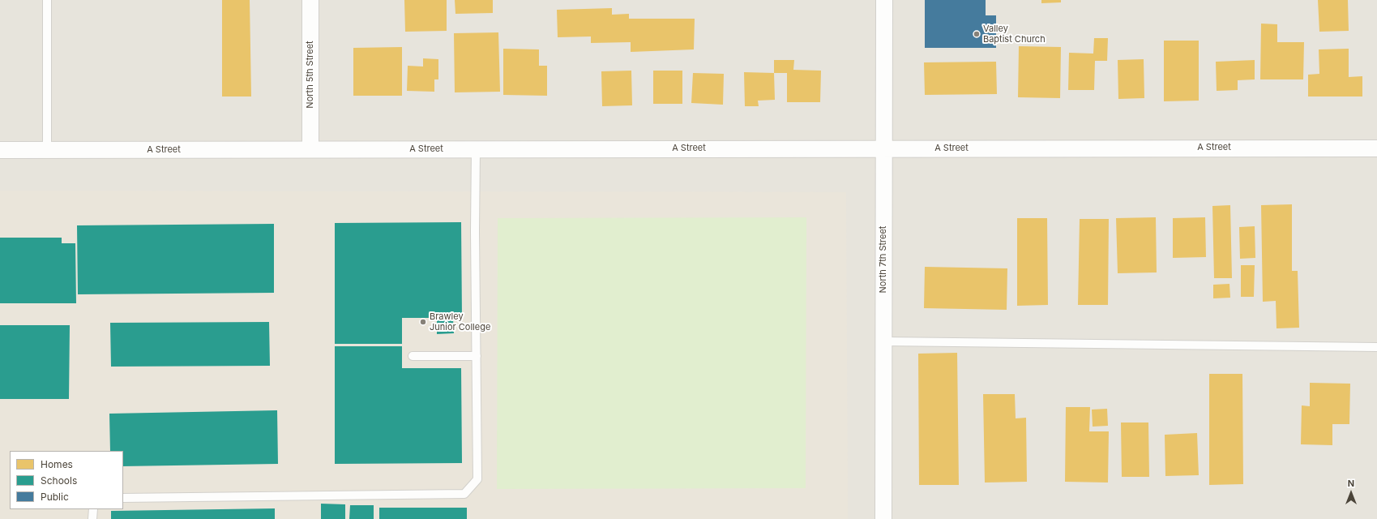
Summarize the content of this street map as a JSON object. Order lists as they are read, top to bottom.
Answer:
{
  "streets": {
    "street": ["North 5th Street", "A Street", "North 7th Street"]
  },
  "crossings": [
    ["North 5th Street", "A Street"],
    ["A Street", "North 7th Street"]
  ],
  "places": ["Valley Baptist Church", "Brawley Junior College"],
  "legend": ["Homes", "Schools", "Public"],
  "north": "top"
}
